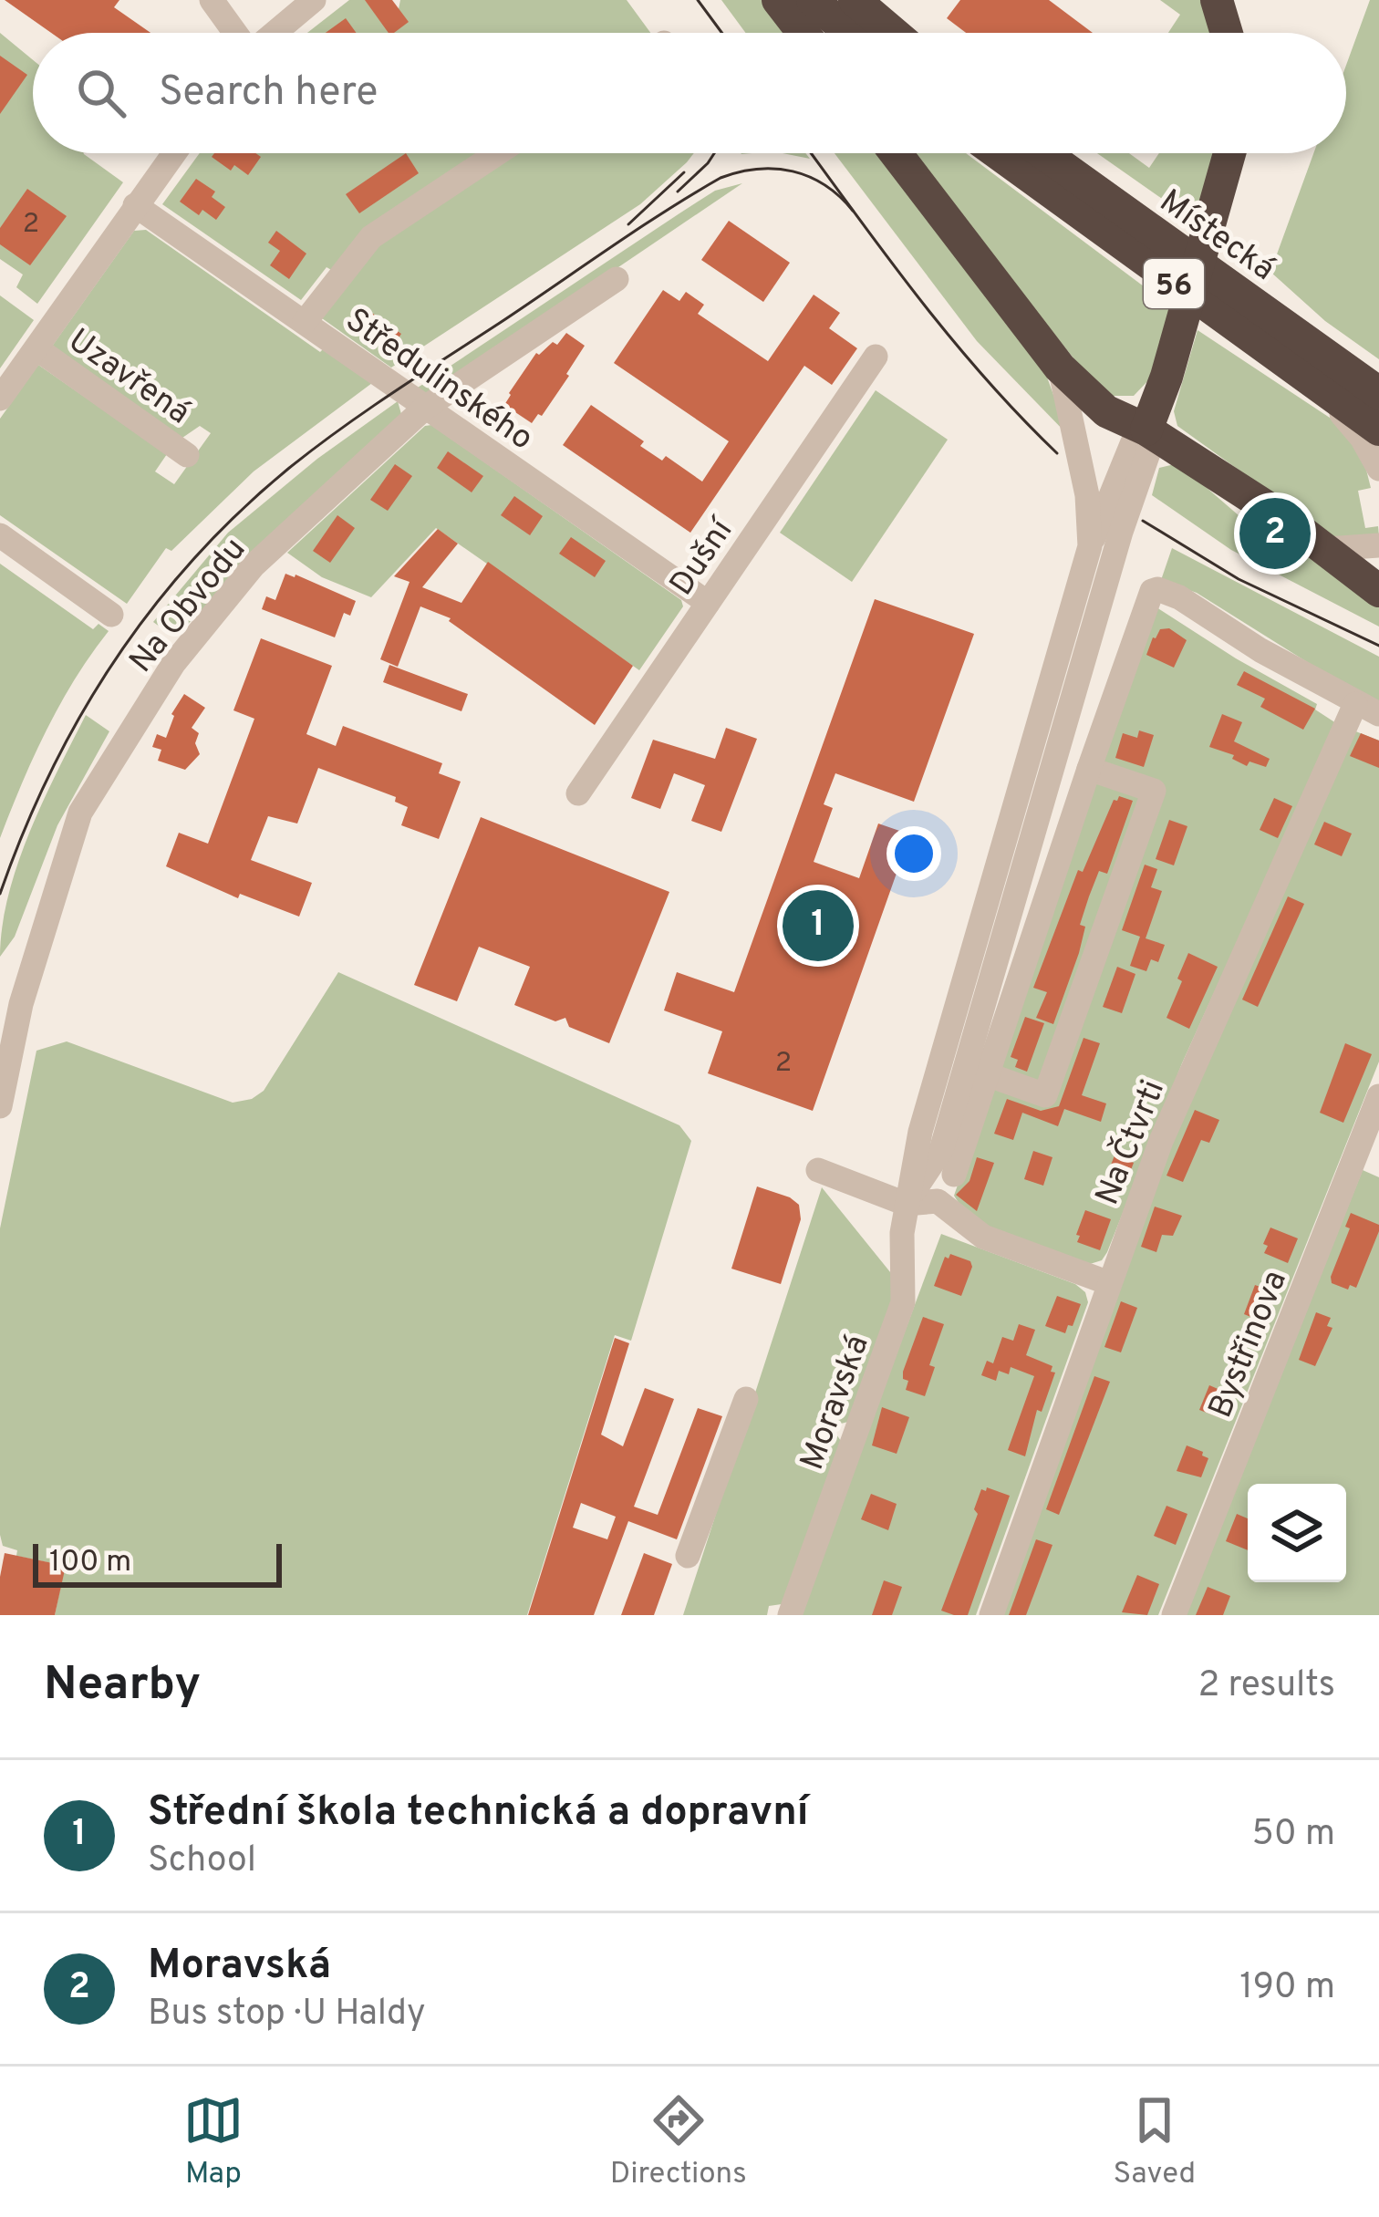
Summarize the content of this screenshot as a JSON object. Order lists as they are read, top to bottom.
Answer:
{
  "streets": {
    "highway": ["Místecká", "56"],
    "street": [
      "Uzavřená",
      "Středulinského",
      "Dušní",
      "Na Obvodu",
      "Na Čtvrti",
      "Bystřinova",
      "Moravská"
    ]
  },
  "crossings": [
    ["Středulinského", "Dušní"],
    ["Středulinského", "Na Obvodu"]
  ],
  "house_numbers": ["2", "2"],
  "scale_bar": "100 m",
  "page": {
    "search": "Search here",
    "pins": ["2", "1"],
    "scale": "100 m",
    "heading": ["Nearby", "2 results"],
    "list": [
      {
        "mark": "1",
        "name": "Střední škola technická a dopravní",
        "note": "School",
        "value": "50 m"
      },
      {
        "mark": "2",
        "name": "Moravská",
        "note": "Bus stop · U Haldy",
        "value": "190 m"
      }
    ],
    "nav": ["Map", "Directions", "Saved"]
  }
}
